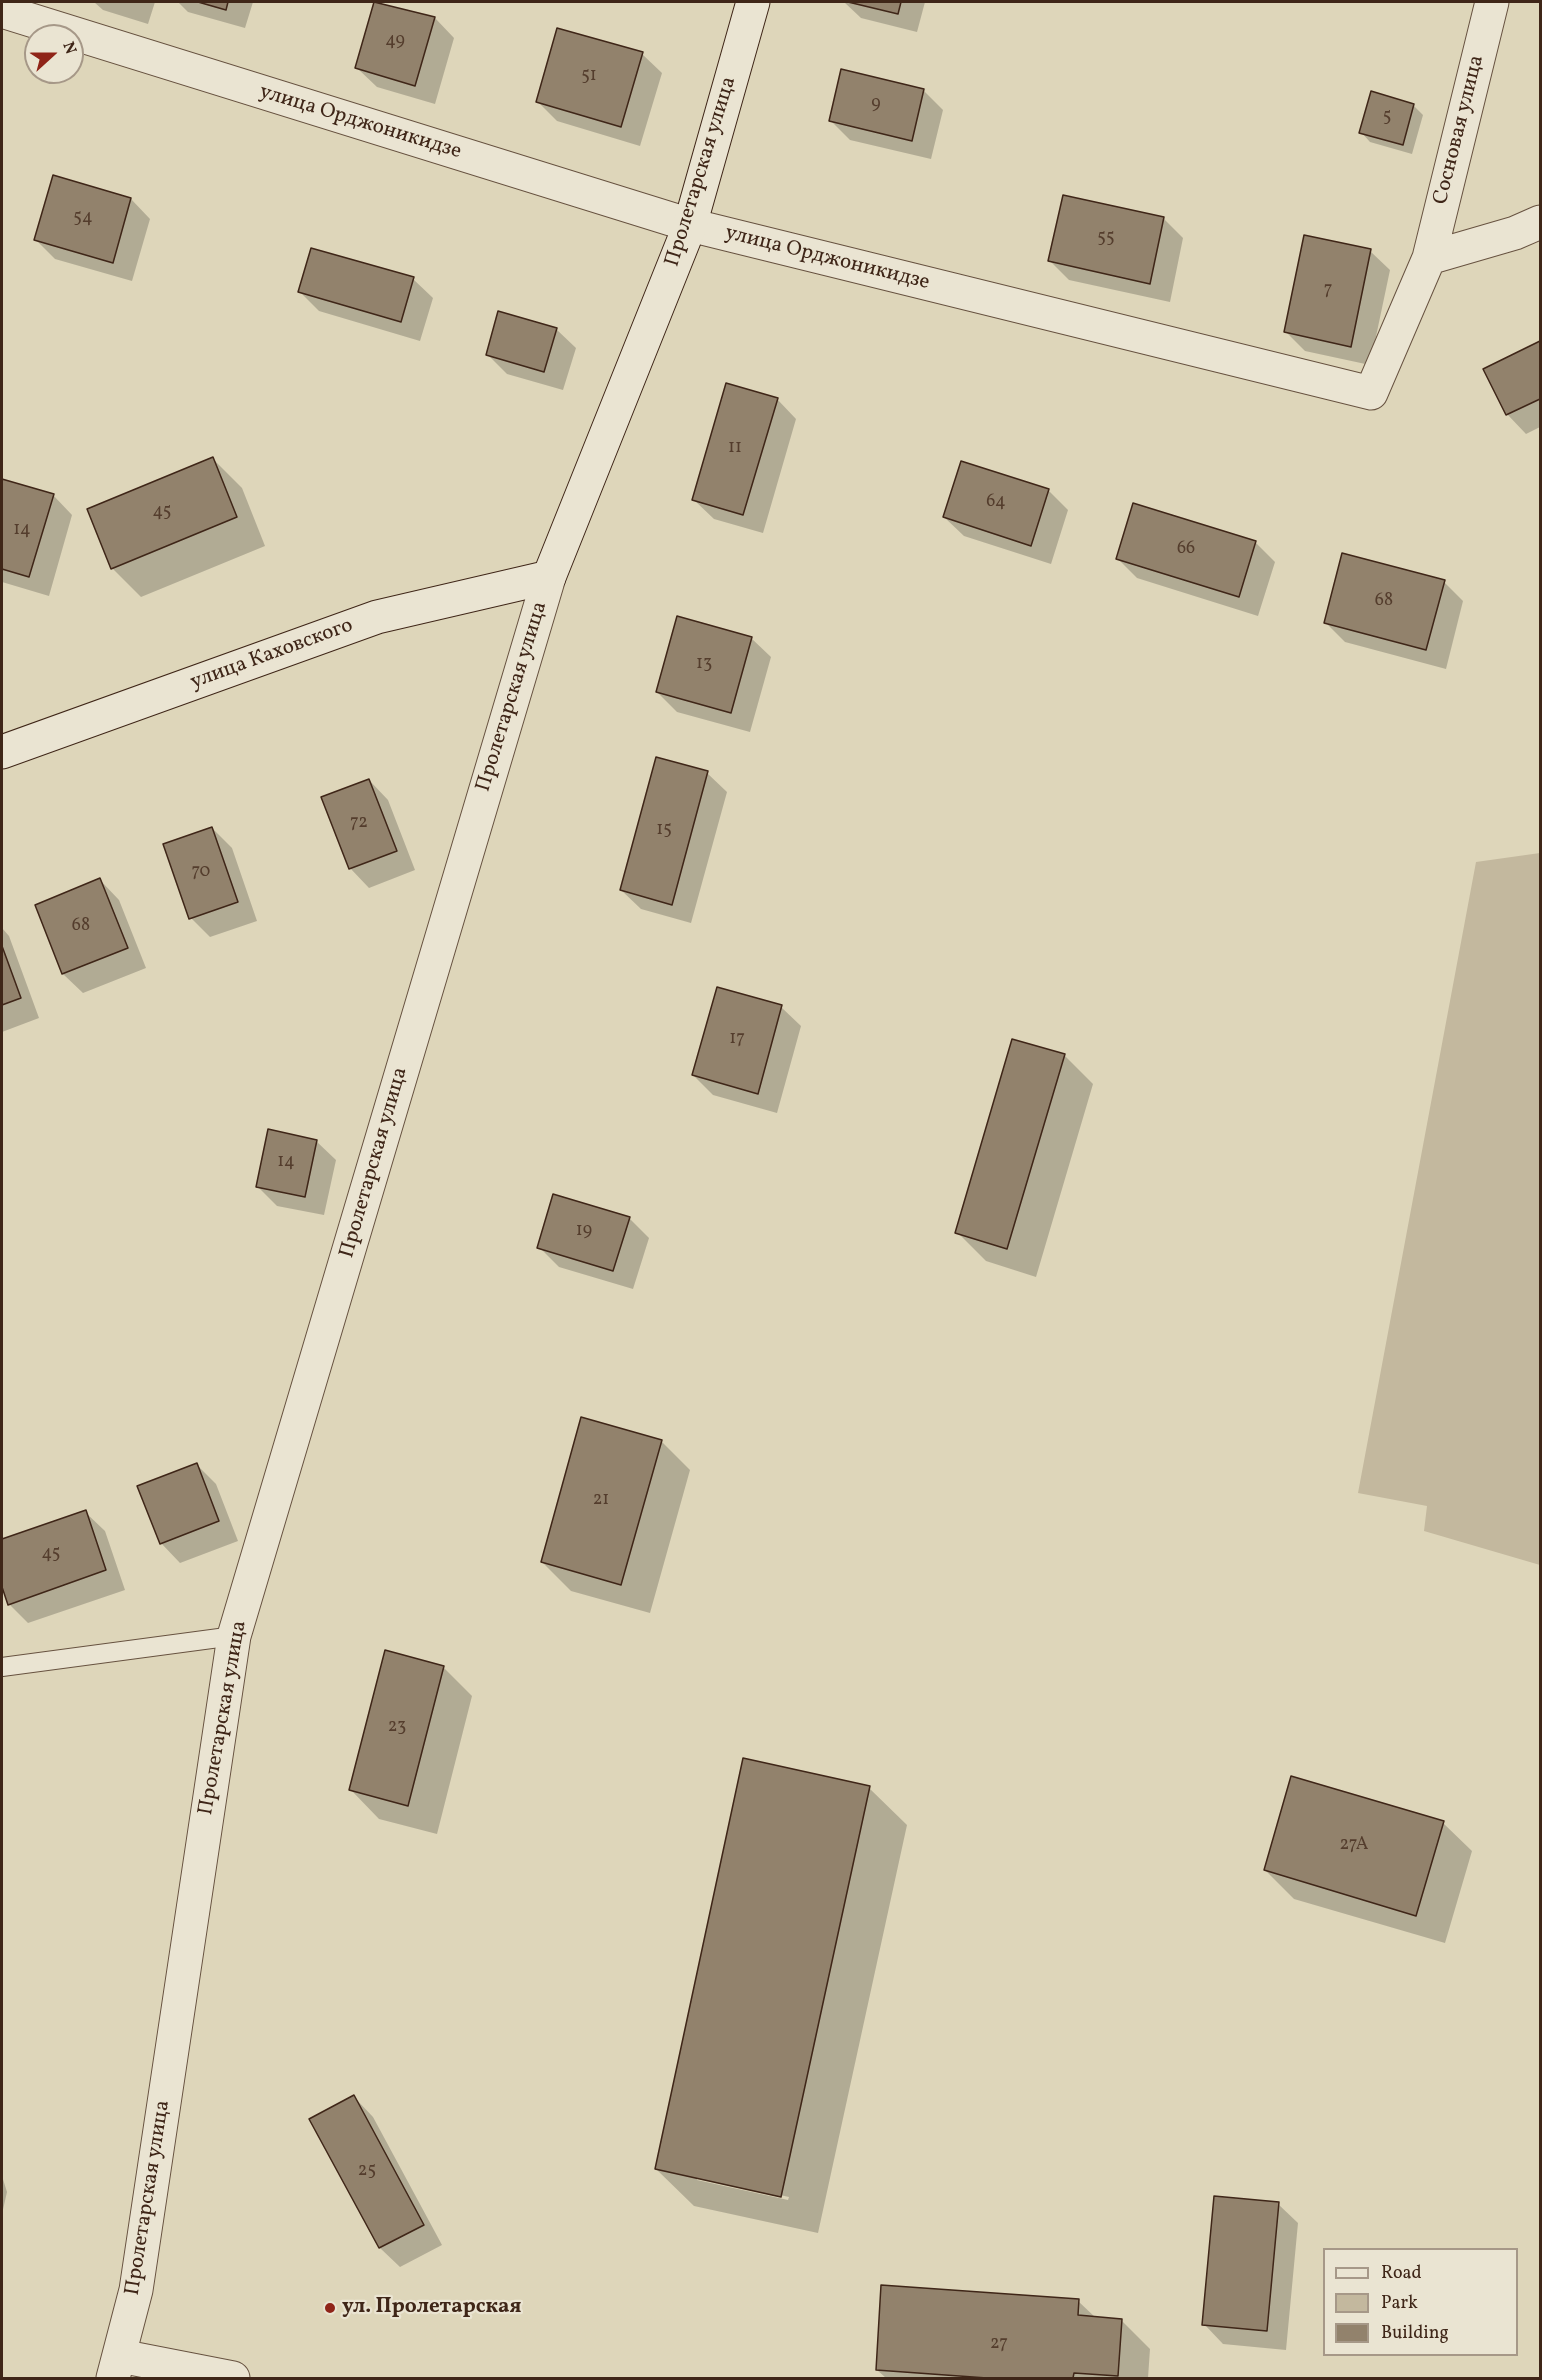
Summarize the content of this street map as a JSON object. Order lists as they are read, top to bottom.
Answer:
{
  "streets": {
    "street": [
      "улица Орджоникидзе",
      "Сосновая улица",
      "Пролетарская улица",
      "улица Каховского"
    ]
  },
  "crossings": [
    ["улица Орджоникидзе", "Сосновая улица"],
    ["улица Орджоникидзе", "Пролетарская улица"],
    ["Пролетарская улица", "улица Каховского"]
  ],
  "places": ["ул. Пролетарская"],
  "house_numbers": [
    "49",
    "51",
    "9",
    "5",
    "54",
    "55",
    "7",
    "11",
    "64",
    "45",
    "14",
    "66",
    "68",
    "13",
    "72",
    "15",
    "70",
    "68",
    "17",
    "14",
    "19",
    "21",
    "45",
    "23",
    "27А",
    "25",
    "27"
  ],
  "legend": ["Road", "Park", "Building"],
  "north": "right"
}
